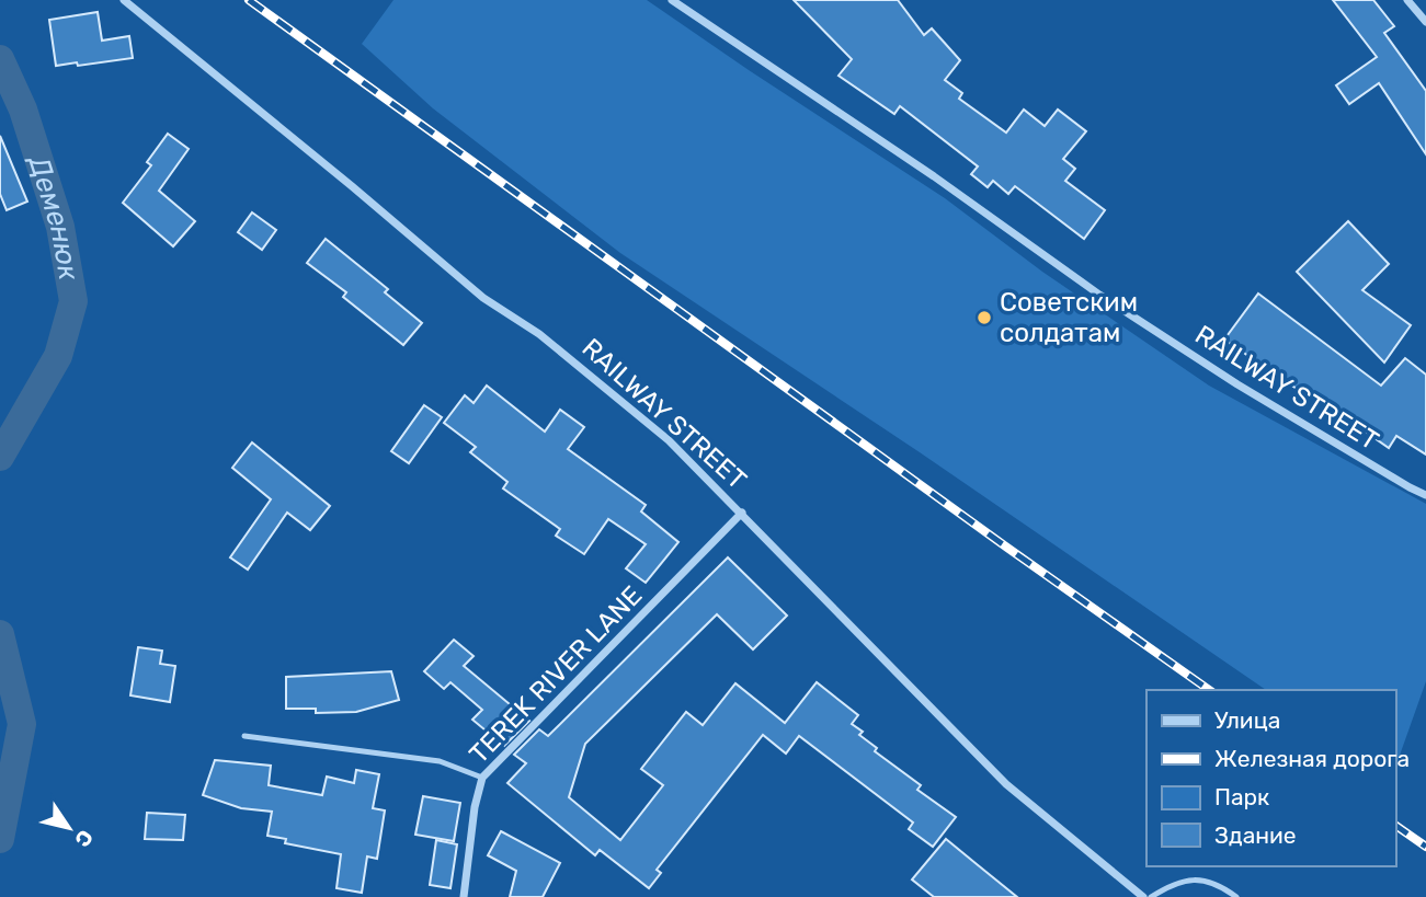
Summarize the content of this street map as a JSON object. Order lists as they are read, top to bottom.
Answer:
{
  "streets": {
    "street": ["RAILWAY STREET", "TEREK RIVER LANE"]
  },
  "crossings": [
    ["RAILWAY STREET", "TEREK RIVER LANE"]
  ],
  "water": ["Деменюк"],
  "places": ["Советским солдатам"],
  "legend": [
    "Улица",
    "Железная дорога",
    "Парк",
    "Здание"
  ],
  "north": "bottom right"
}
